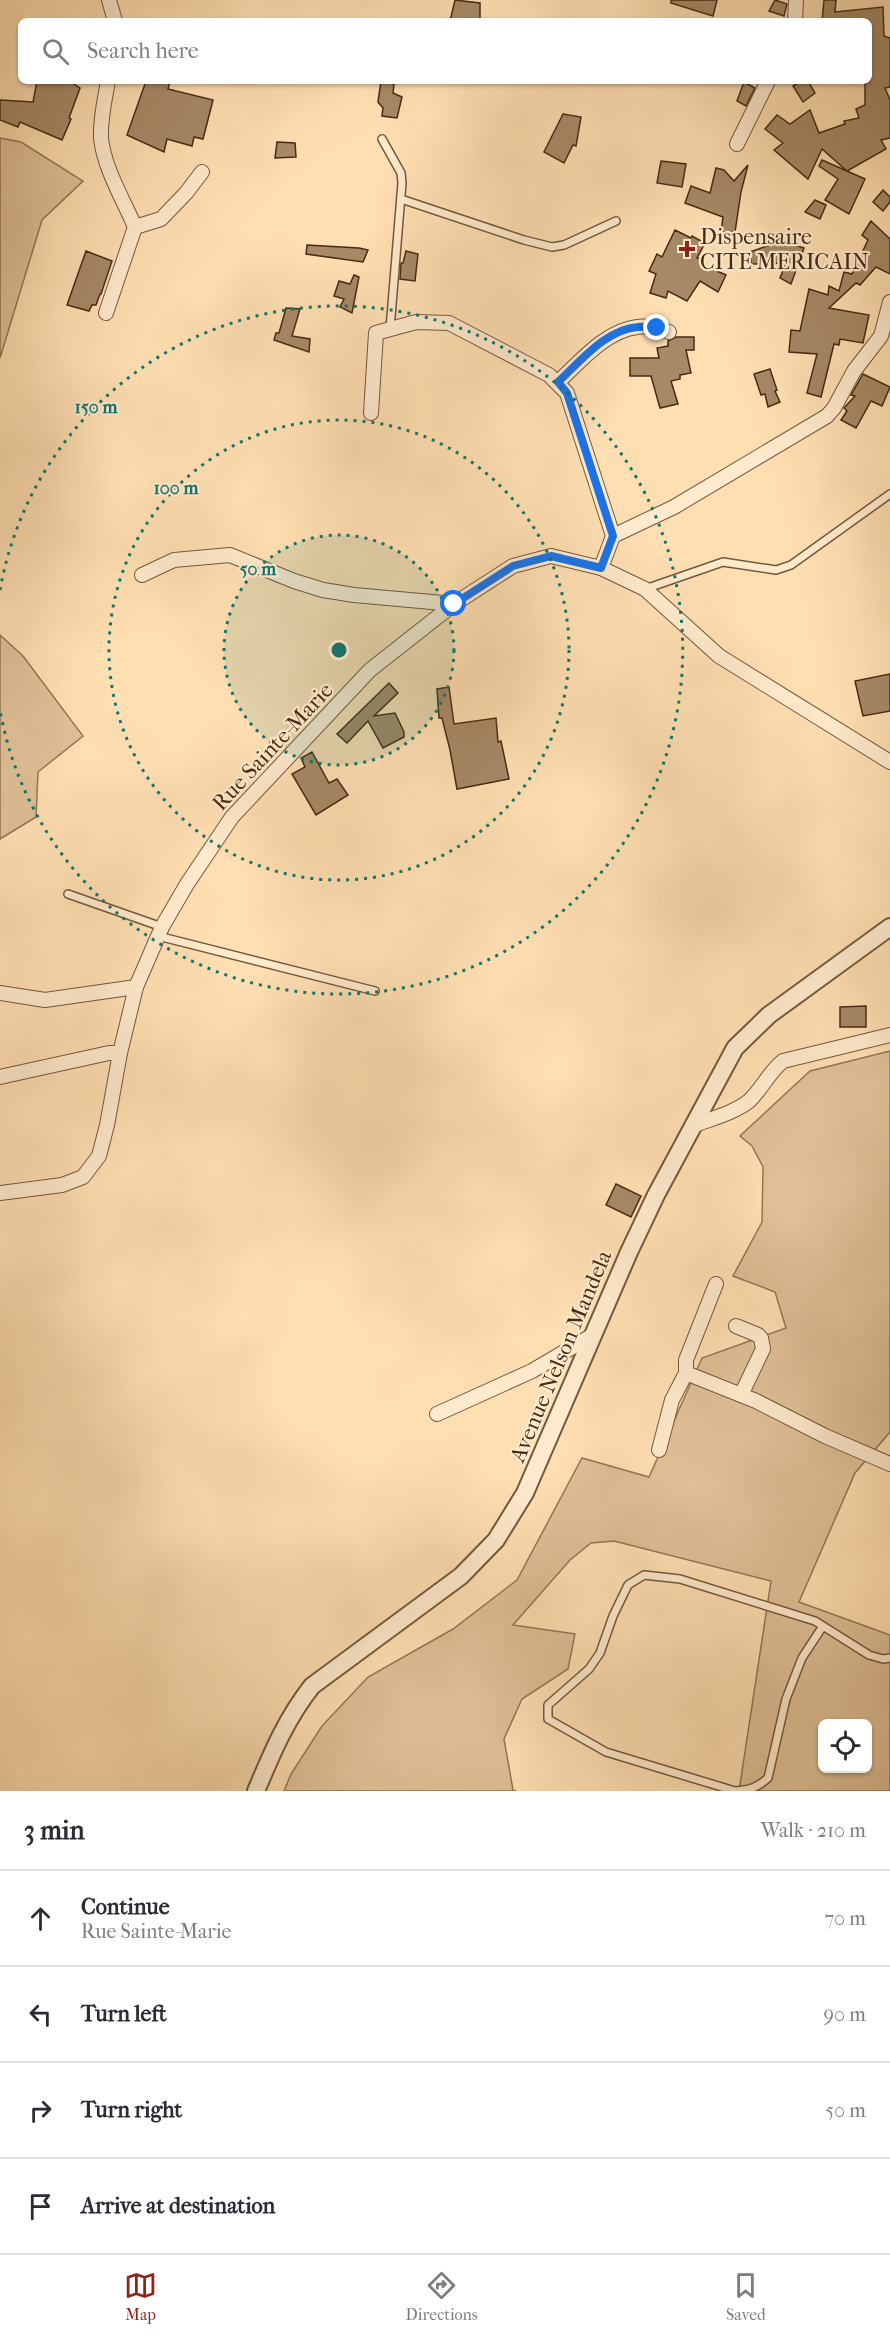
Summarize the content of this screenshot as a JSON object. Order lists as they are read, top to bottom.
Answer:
{
  "streets": {
    "street": ["Rue Sainte-Marie", "Avenue Nelson Mandela"]
  },
  "places": {
    "health": ["Dispensaire CITE MERICAIN"]
  },
  "page": {
    "search": "Search here",
    "heading": ["3 min", "Walk · 210 m"],
    "list": [
      ["Continue", "Rue Sainte-Marie", "70 m"],
      ["Turn left", "90 m"],
      ["Turn right", "50 m"],
      "Arrive at destination"
    ],
    "nav": ["Map", "Directions", "Saved"]
  },
  "rings": ["150 m", "100 m", "50 m"]
}
